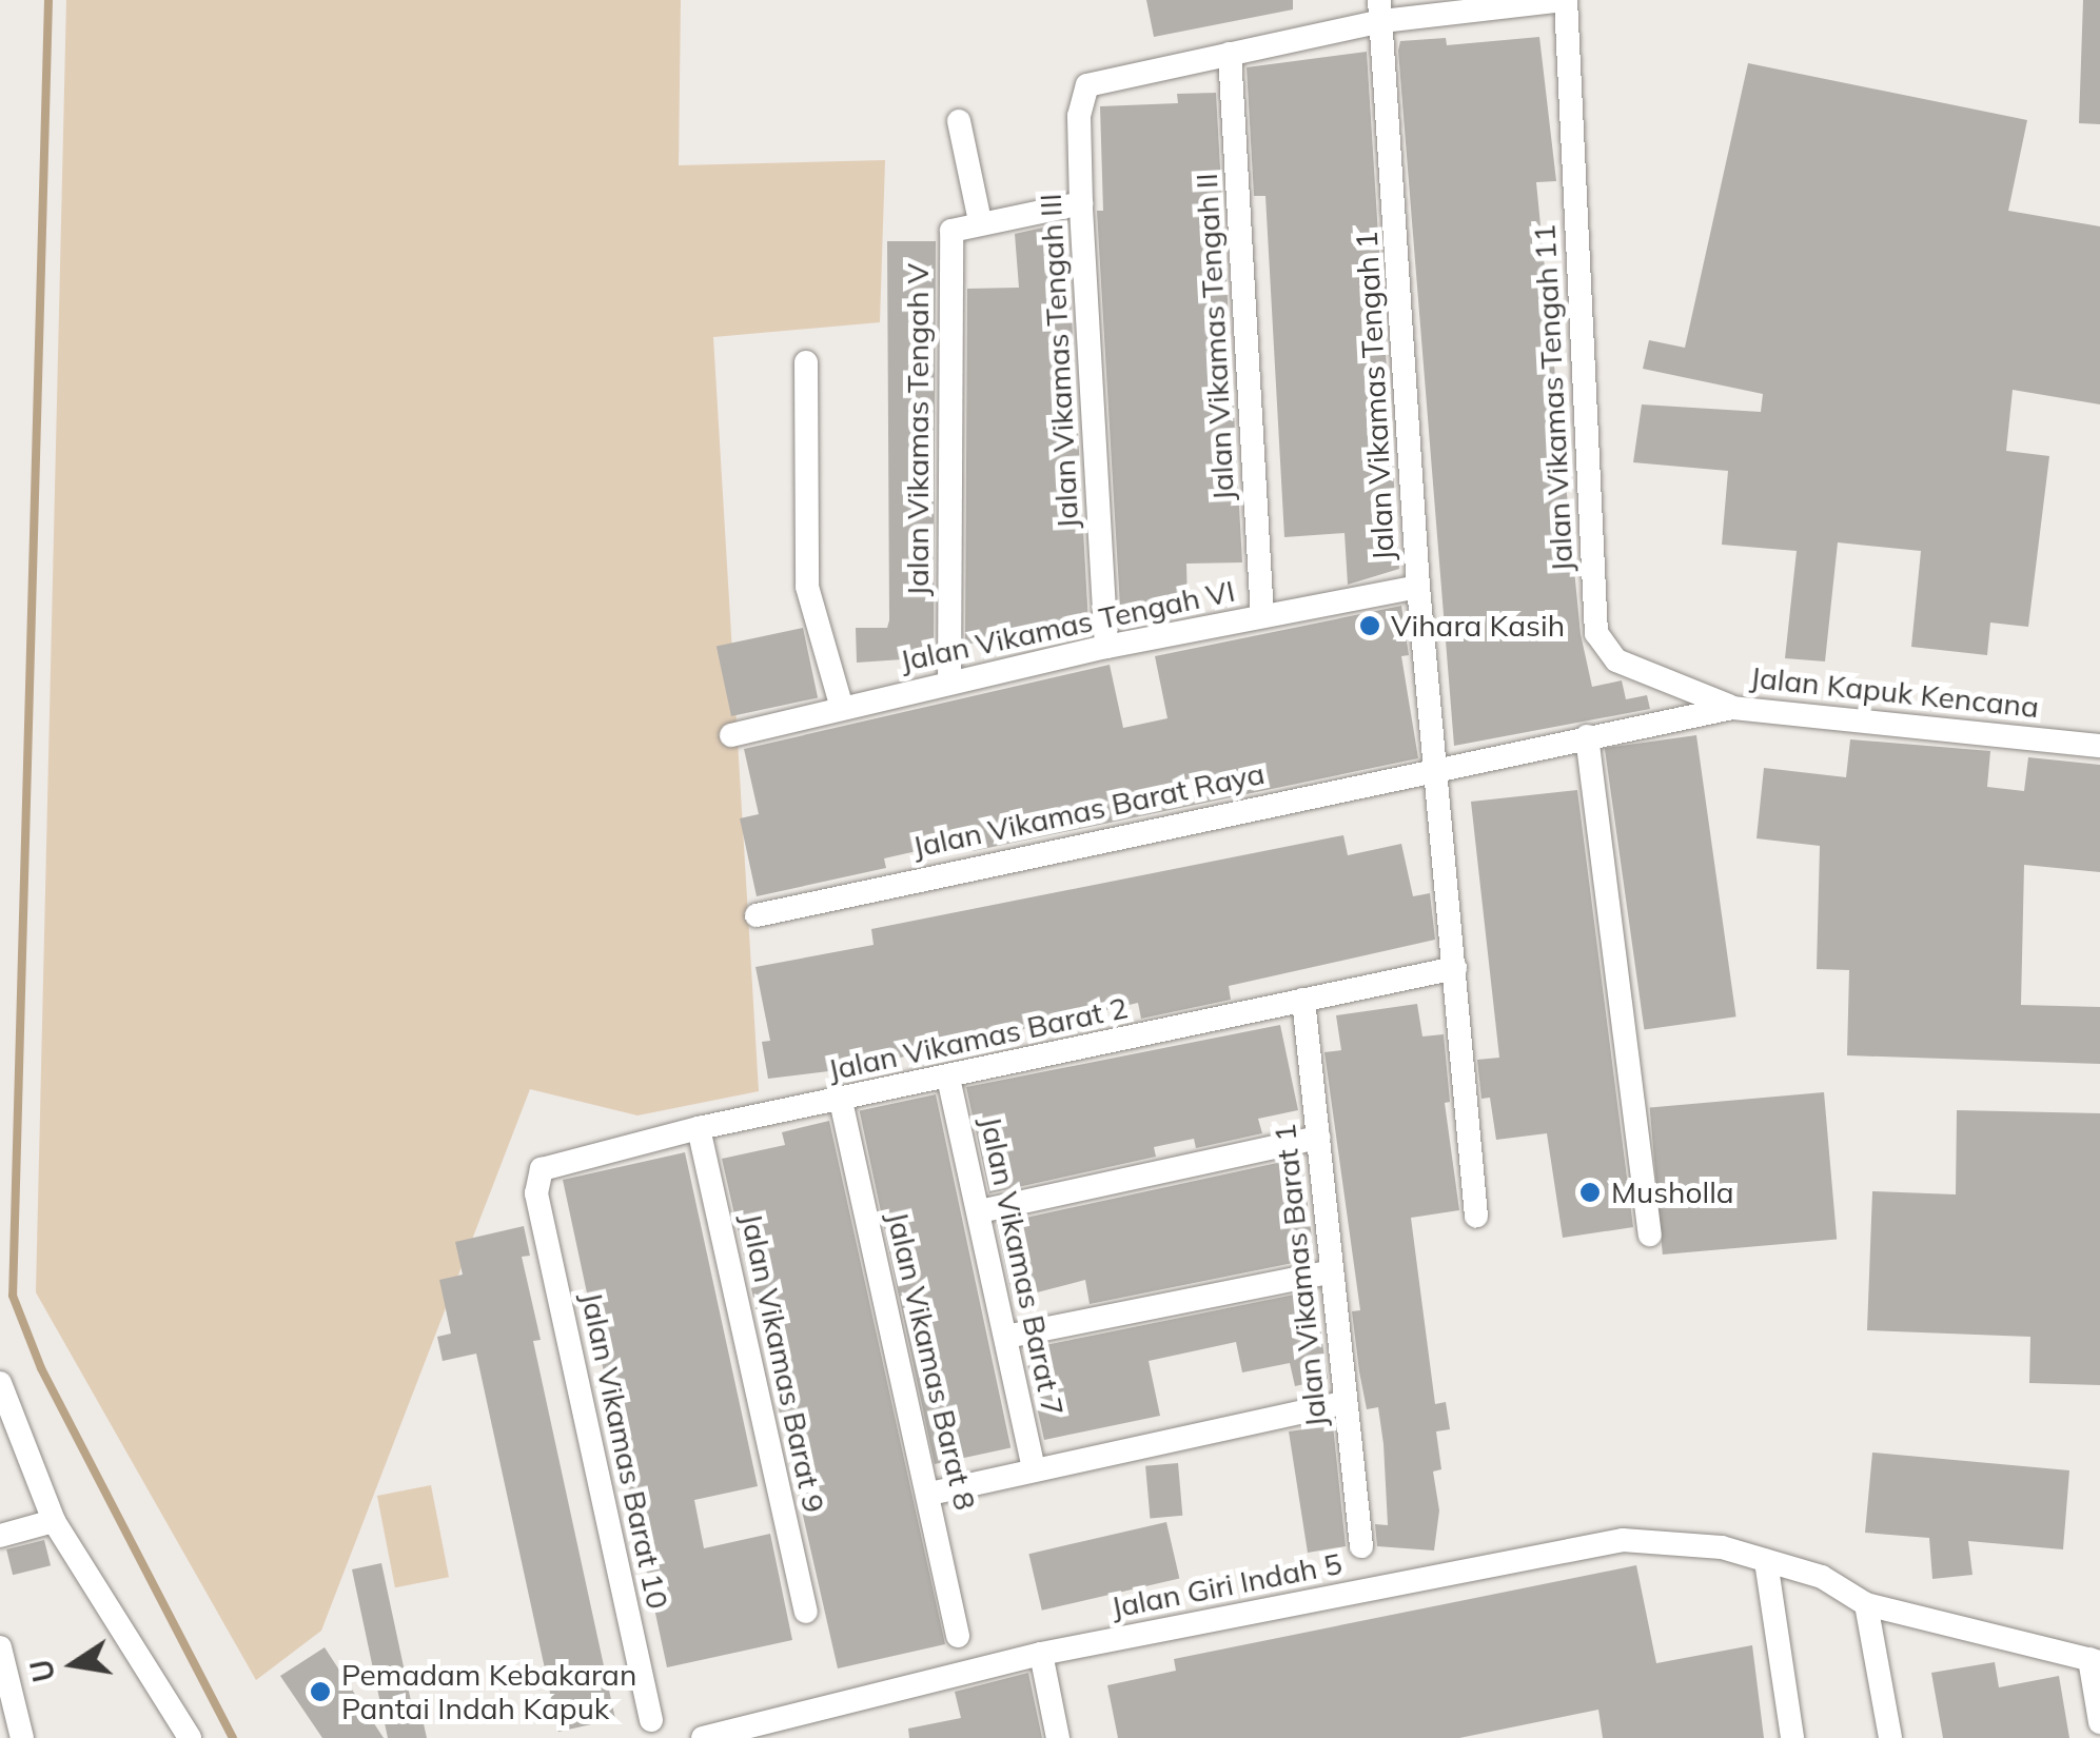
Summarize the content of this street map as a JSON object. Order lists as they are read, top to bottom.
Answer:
{
  "streets": {
    "street": [
      "Jalan Vikamas Tengah II",
      "Jalan Vikamas Tengah III",
      "Jalan Vikamas Tengah 1",
      "Jalan Vikamas Tengah 11",
      "Jalan Vikamas Tengah V",
      "Jalan Vikamas Tengah VI",
      "Jalan Kapuk Kencana",
      "Jalan Vikamas Barat Raya",
      "Jalan Vikamas Barat 2",
      "Jalan Vikamas Barat 7",
      "Jalan Vikamas Barat 1",
      "Jalan Vikamas Barat 8",
      "Jalan Vikamas Barat 9",
      "Jalan Vikamas Barat 10",
      "Jalan Giri Indah 5"
    ]
  },
  "crossings": [
    ["Jalan Vikamas Tengah II", "Jalan Vikamas Tengah III"],
    ["Jalan Vikamas Tengah II", "Jalan Vikamas Tengah VI"],
    ["Jalan Vikamas Tengah III", "Jalan Vikamas Tengah VI"],
    ["Jalan Vikamas Tengah 1", "Jalan Vikamas Tengah VI"],
    ["Jalan Vikamas Tengah 1", "Jalan Kapuk Kencana"],
    ["Jalan Vikamas Tengah 1", "Jalan Vikamas Barat Raya"],
    ["Jalan Vikamas Tengah 11", "Jalan Kapuk Kencana"],
    ["Jalan Vikamas Tengah V", "Jalan Vikamas Tengah VI"],
    ["Jalan Kapuk Kencana", "Jalan Vikamas Barat Raya"],
    ["Jalan Vikamas Barat 2", "Jalan Vikamas Barat 7"],
    ["Jalan Vikamas Barat 2", "Jalan Vikamas Barat 1"],
    ["Jalan Vikamas Barat 2", "Jalan Vikamas Barat 8"],
    ["Jalan Vikamas Barat 2", "Jalan Vikamas Barat 9"],
    ["Jalan Vikamas Barat 2", "Jalan Vikamas Barat 10"]
  ],
  "places": ["Vihara Kasih", "Musholla", "Pemadam Kebakaran Pantai Indah Kapuk"],
  "north": "left"
}
